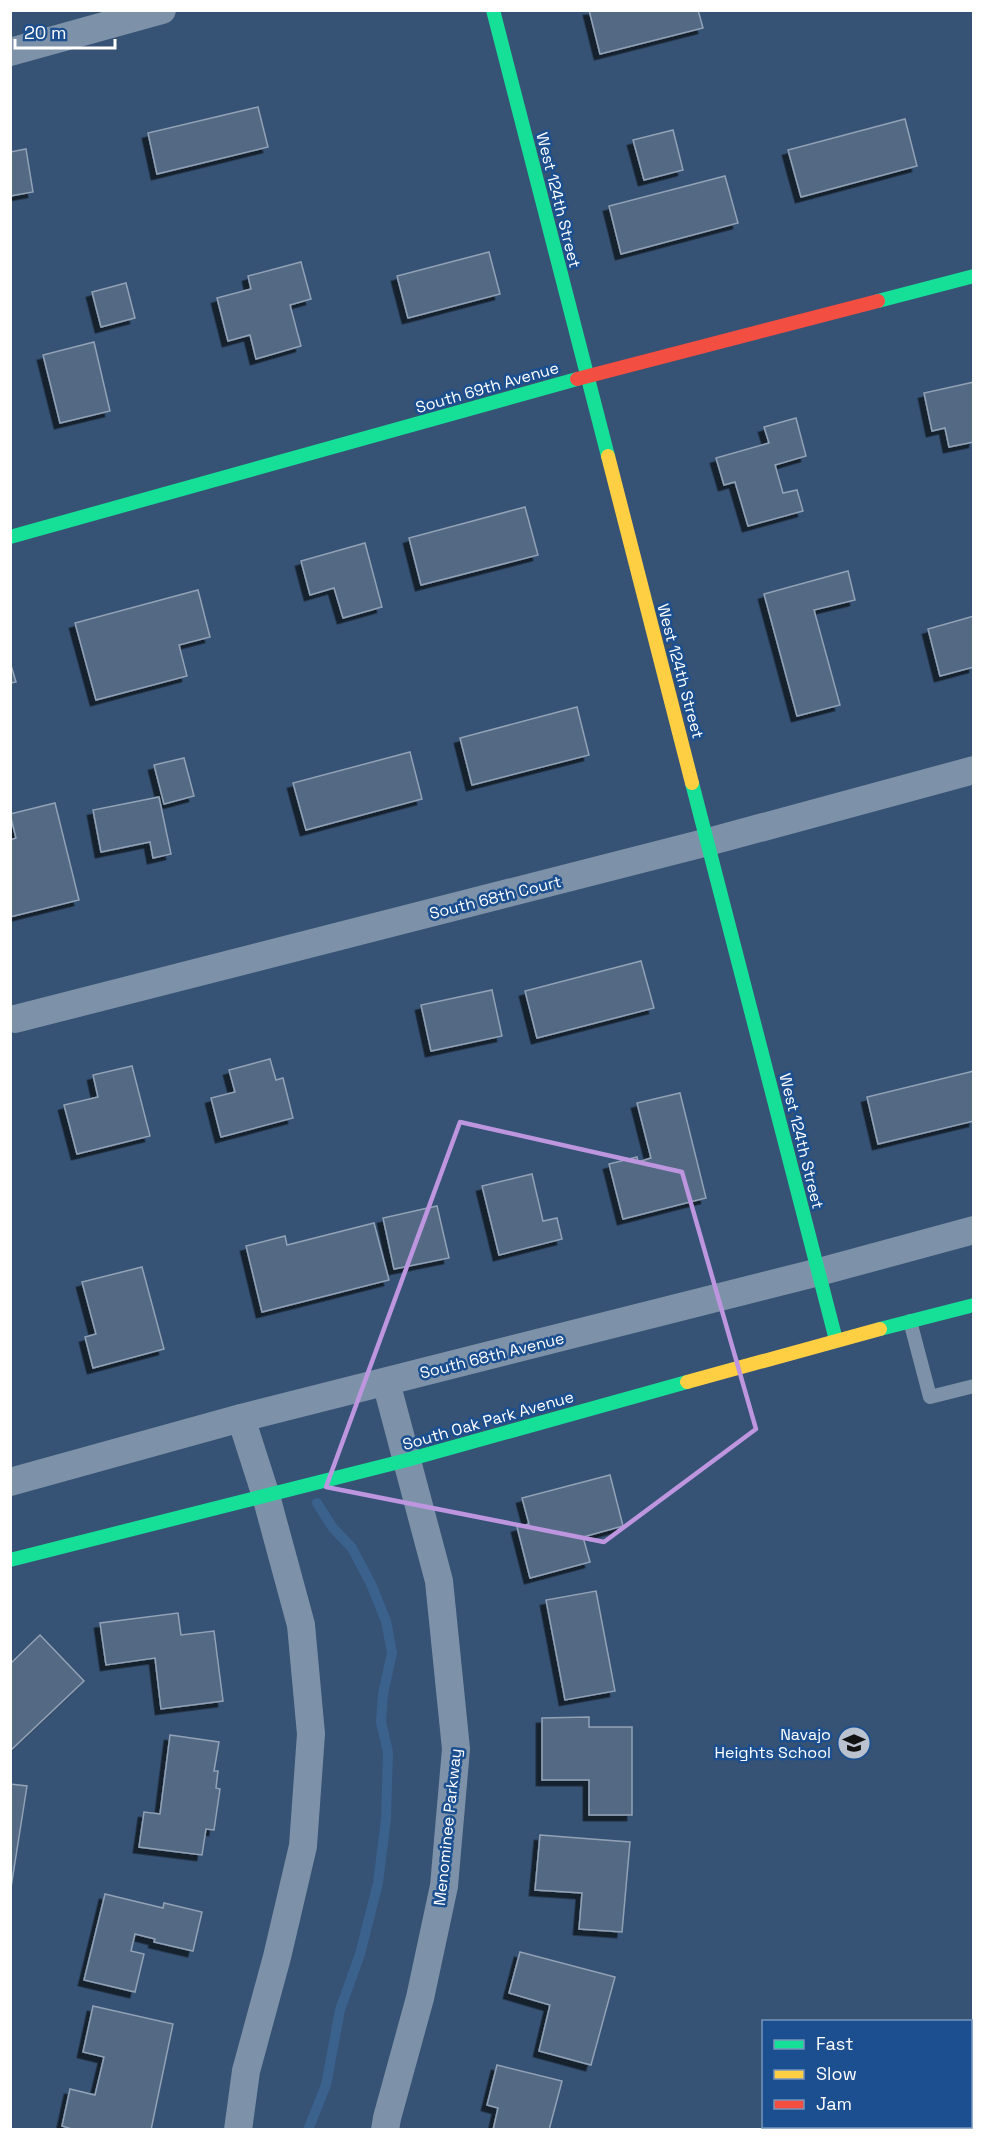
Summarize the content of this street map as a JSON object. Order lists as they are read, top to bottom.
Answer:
{
  "streets": {
    "street": [
      "West 124th Street",
      "South 69th Avenue",
      "South 68th Court",
      "South 68th Avenue",
      "South Oak Park Avenue",
      "Menominee Parkway"
    ]
  },
  "crossings": [
    ["West 124th Street", "South 69th Avenue"],
    ["West 124th Street", "South 68th Court"],
    ["West 124th Street", "South 68th Avenue"],
    ["West 124th Street", "South Oak Park Avenue"],
    ["South 68th Avenue", "Menominee Parkway"],
    ["South Oak Park Avenue", "Menominee Parkway"]
  ],
  "places": {
    "school or university": ["Navajo Heights School"]
  },
  "legend": ["Fast", "Slow", "Jam"],
  "scale_bar": "20 m"
}
